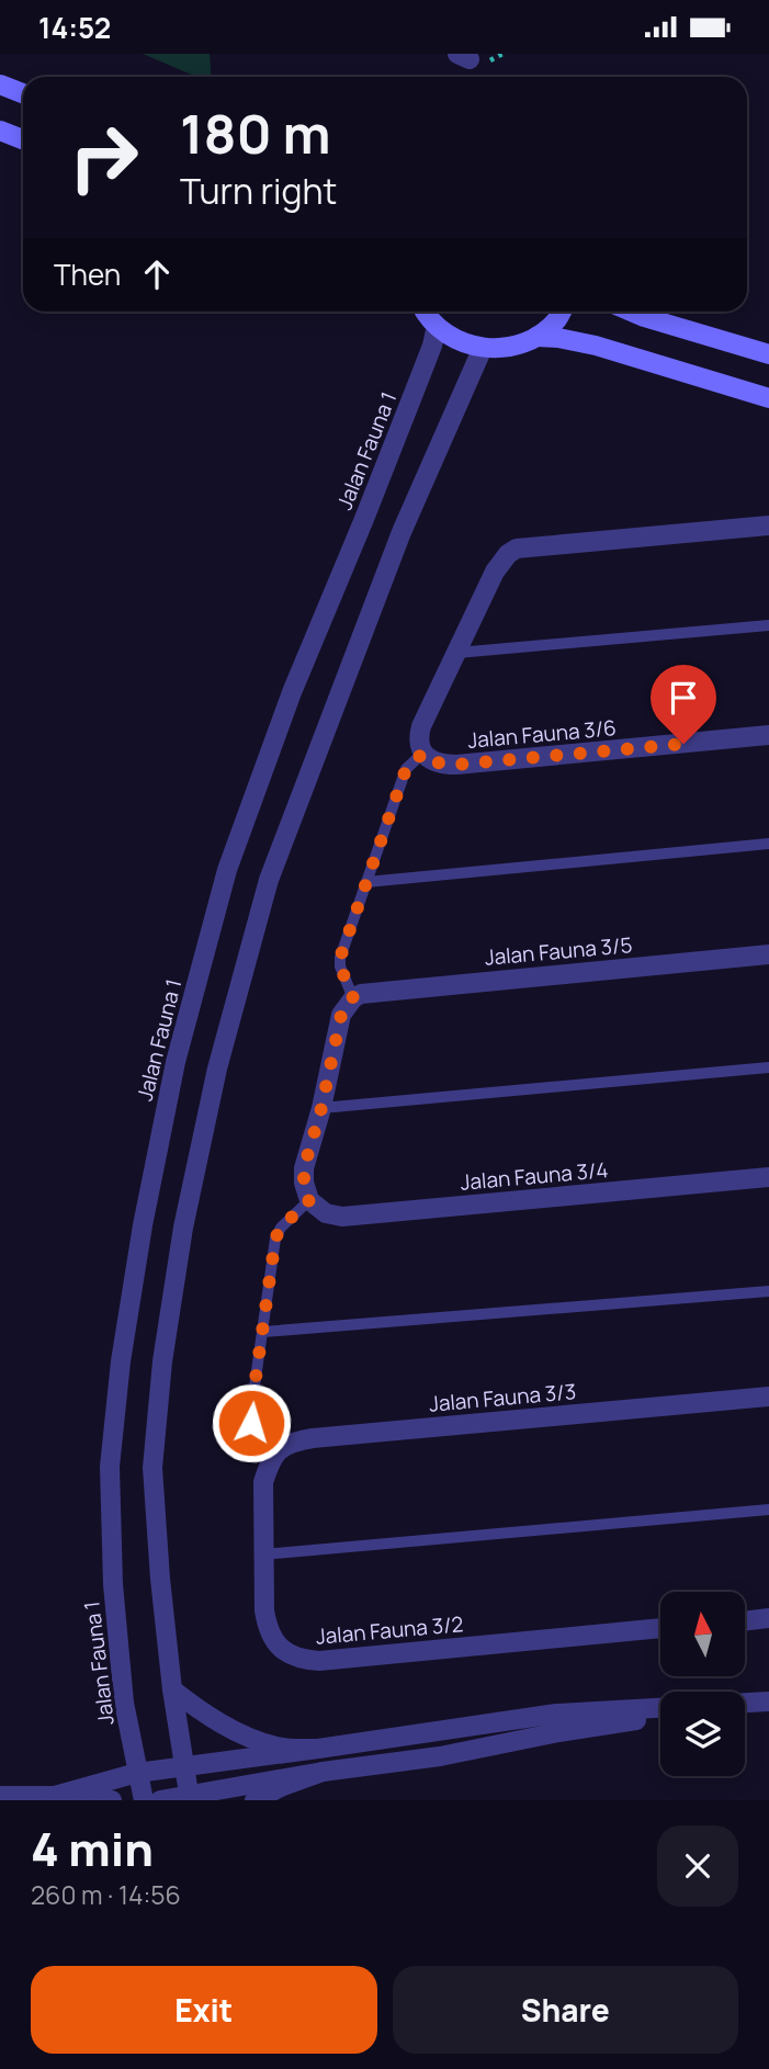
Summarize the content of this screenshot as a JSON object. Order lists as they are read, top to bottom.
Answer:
{
  "streets": {
    "street": [
      "Jalan Fauna 1",
      "Jalan Fauna 3/6",
      "Jalan Fauna 3/5",
      "Jalan Fauna 3/4",
      "Jalan Fauna 3/3",
      "Jalan Fauna 3/2"
    ]
  },
  "crossings": [
    ["Jalan Fauna 3/3", "Jalan Fauna 3/2"]
  ],
  "north": "top",
  "page": {
    "status": "14:52",
    "turn": ["180 m", "Turn right"],
    "then": "Then",
    "heading": ["4 min", "260 m · 14:56"],
    "buttons": ["Exit", "Share"]
  }
}
